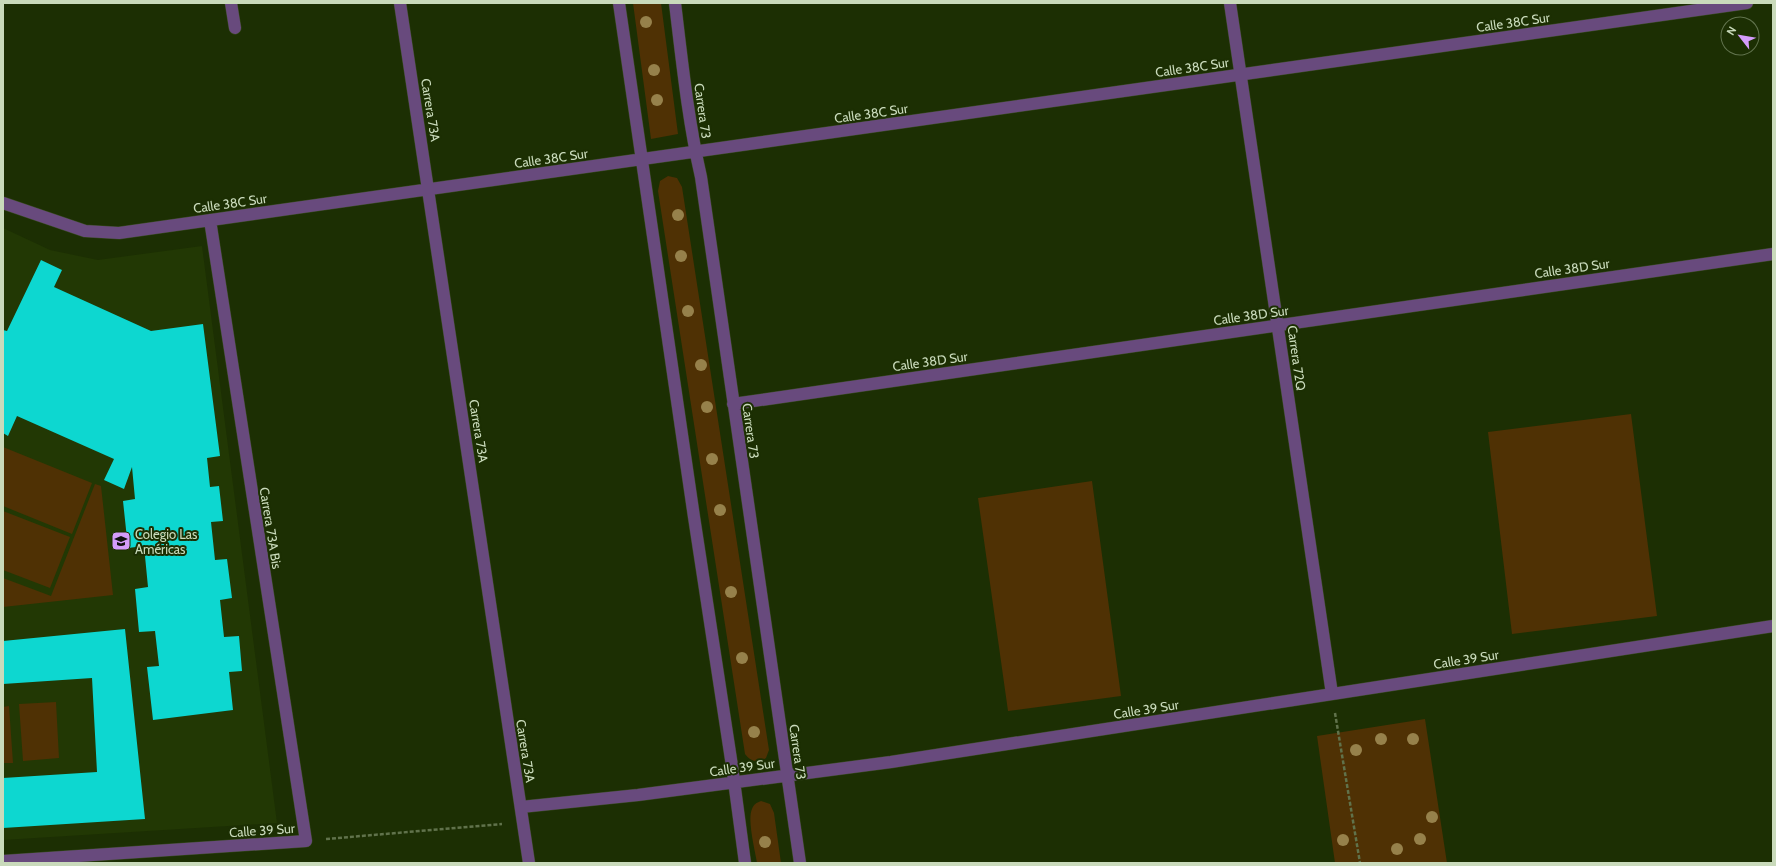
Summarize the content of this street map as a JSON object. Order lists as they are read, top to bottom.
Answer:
{
  "streets": {
    "street": [
      "Calle 38C Sur",
      "Carrera 73A",
      "Carrera 73",
      "Calle 38D Sur",
      "Carrera 72Q",
      "Carrera 73A Bis",
      "Calle 39 Sur"
    ]
  },
  "crossings": [
    ["Calle 38C Sur", "Carrera 73A"],
    ["Calle 38C Sur", "Carrera 73"],
    ["Calle 38C Sur", "Carrera 72Q"],
    ["Calle 38C Sur", "Carrera 73A Bis"],
    ["Carrera 73A", "Calle 39 Sur"],
    ["Carrera 73", "Calle 38D Sur"],
    ["Carrera 73", "Calle 39 Sur"],
    ["Calle 38D Sur", "Carrera 72Q"],
    ["Carrera 72Q", "Calle 39 Sur"],
    ["Carrera 73A Bis", "Calle 39 Sur"]
  ],
  "places": {
    "school or university": ["Colegio Las Américas"]
  },
  "north": "top left"
}
